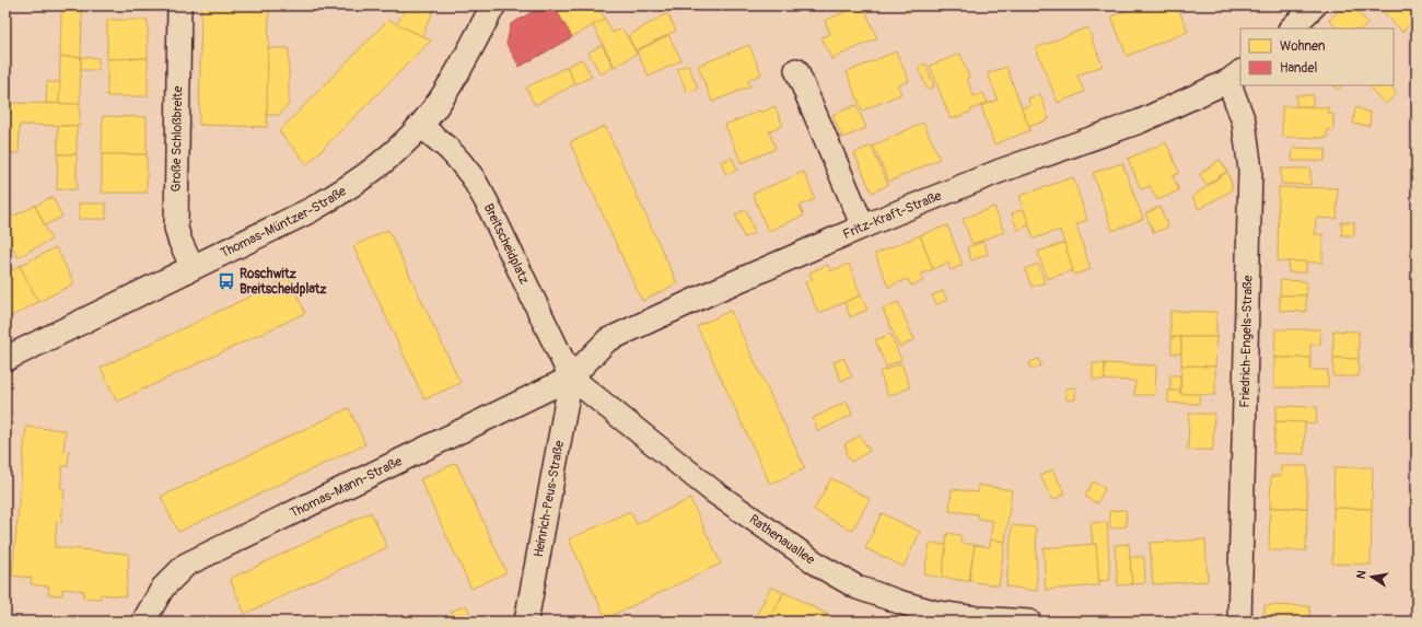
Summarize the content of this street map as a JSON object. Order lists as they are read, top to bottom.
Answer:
{
  "streets": {
    "main road": ["Thomas-Müntzer-Straße"],
    "street": [
      "Große Schloßbreite",
      "Fritz-Kraft-Straße",
      "Breitscheidplatz",
      "Friedrich-Engels-Straße",
      "Thomas-Mann-Straße",
      "Heinrich-Peus-Straße",
      "Rathenauallee"
    ]
  },
  "crossings": [
    ["Große Schloßbreite", "Thomas-Müntzer-Straße"],
    ["Fritz-Kraft-Straße", "Breitscheidplatz"],
    ["Fritz-Kraft-Straße", "Friedrich-Engels-Straße"],
    ["Fritz-Kraft-Straße", "Thomas-Mann-Straße"],
    ["Fritz-Kraft-Straße", "Heinrich-Peus-Straße"],
    ["Fritz-Kraft-Straße", "Rathenauallee"],
    ["Thomas-Müntzer-Straße", "Breitscheidplatz"],
    ["Breitscheidplatz", "Thomas-Mann-Straße"],
    ["Breitscheidplatz", "Heinrich-Peus-Straße"],
    ["Breitscheidplatz", "Rathenauallee"],
    ["Thomas-Mann-Straße", "Heinrich-Peus-Straße"],
    ["Thomas-Mann-Straße", "Rathenauallee"],
    ["Heinrich-Peus-Straße", "Rathenauallee"]
  ],
  "places": {
    "bus stop": ["Roschwitz Breitscheidplatz"]
  },
  "legend": ["Wohnen", "Handel"],
  "north": "left"
}
